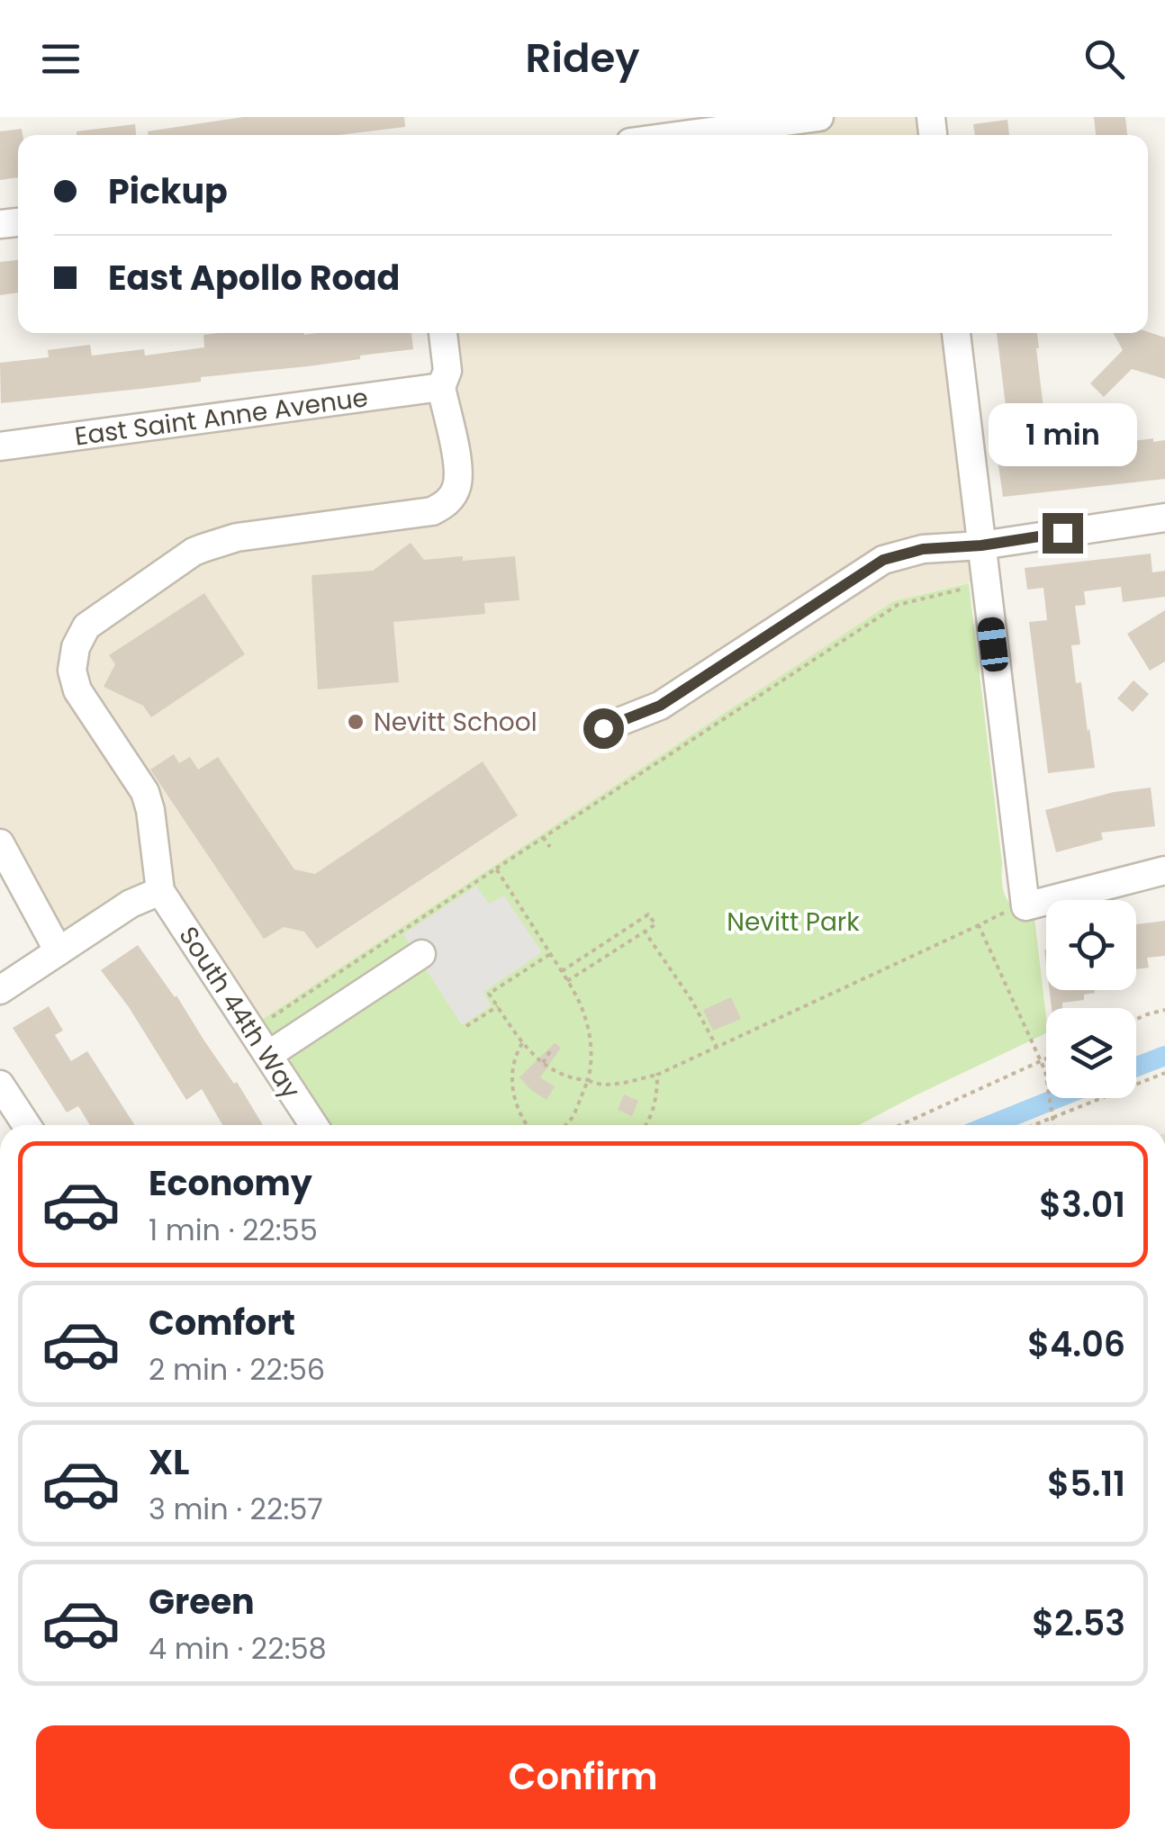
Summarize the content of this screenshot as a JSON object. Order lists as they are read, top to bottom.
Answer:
{
  "streets": {
    "street": ["East Saint Anne Avenue", "South 44th Way"]
  },
  "parks": ["Nevitt Park"],
  "places": ["Nevitt School"],
  "page": {
    "header": "Ridey",
    "banner": ["Pickup", "East Apollo Road"],
    "bubble": "1 min",
    "list": [
      {
        "name": "Economy",
        "note": "1 min · 22:55",
        "value": "$3.01"
      },
      {
        "name": "Comfort",
        "note": "2 min · 22:56",
        "value": "$4.06"
      },
      {
        "name": "XL",
        "note": "3 min · 22:57",
        "value": "$5.11"
      },
      {
        "name": "Green",
        "note": "4 min · 22:58",
        "value": "$2.53"
      }
    ],
    "buttons": "Confirm"
  }
}
